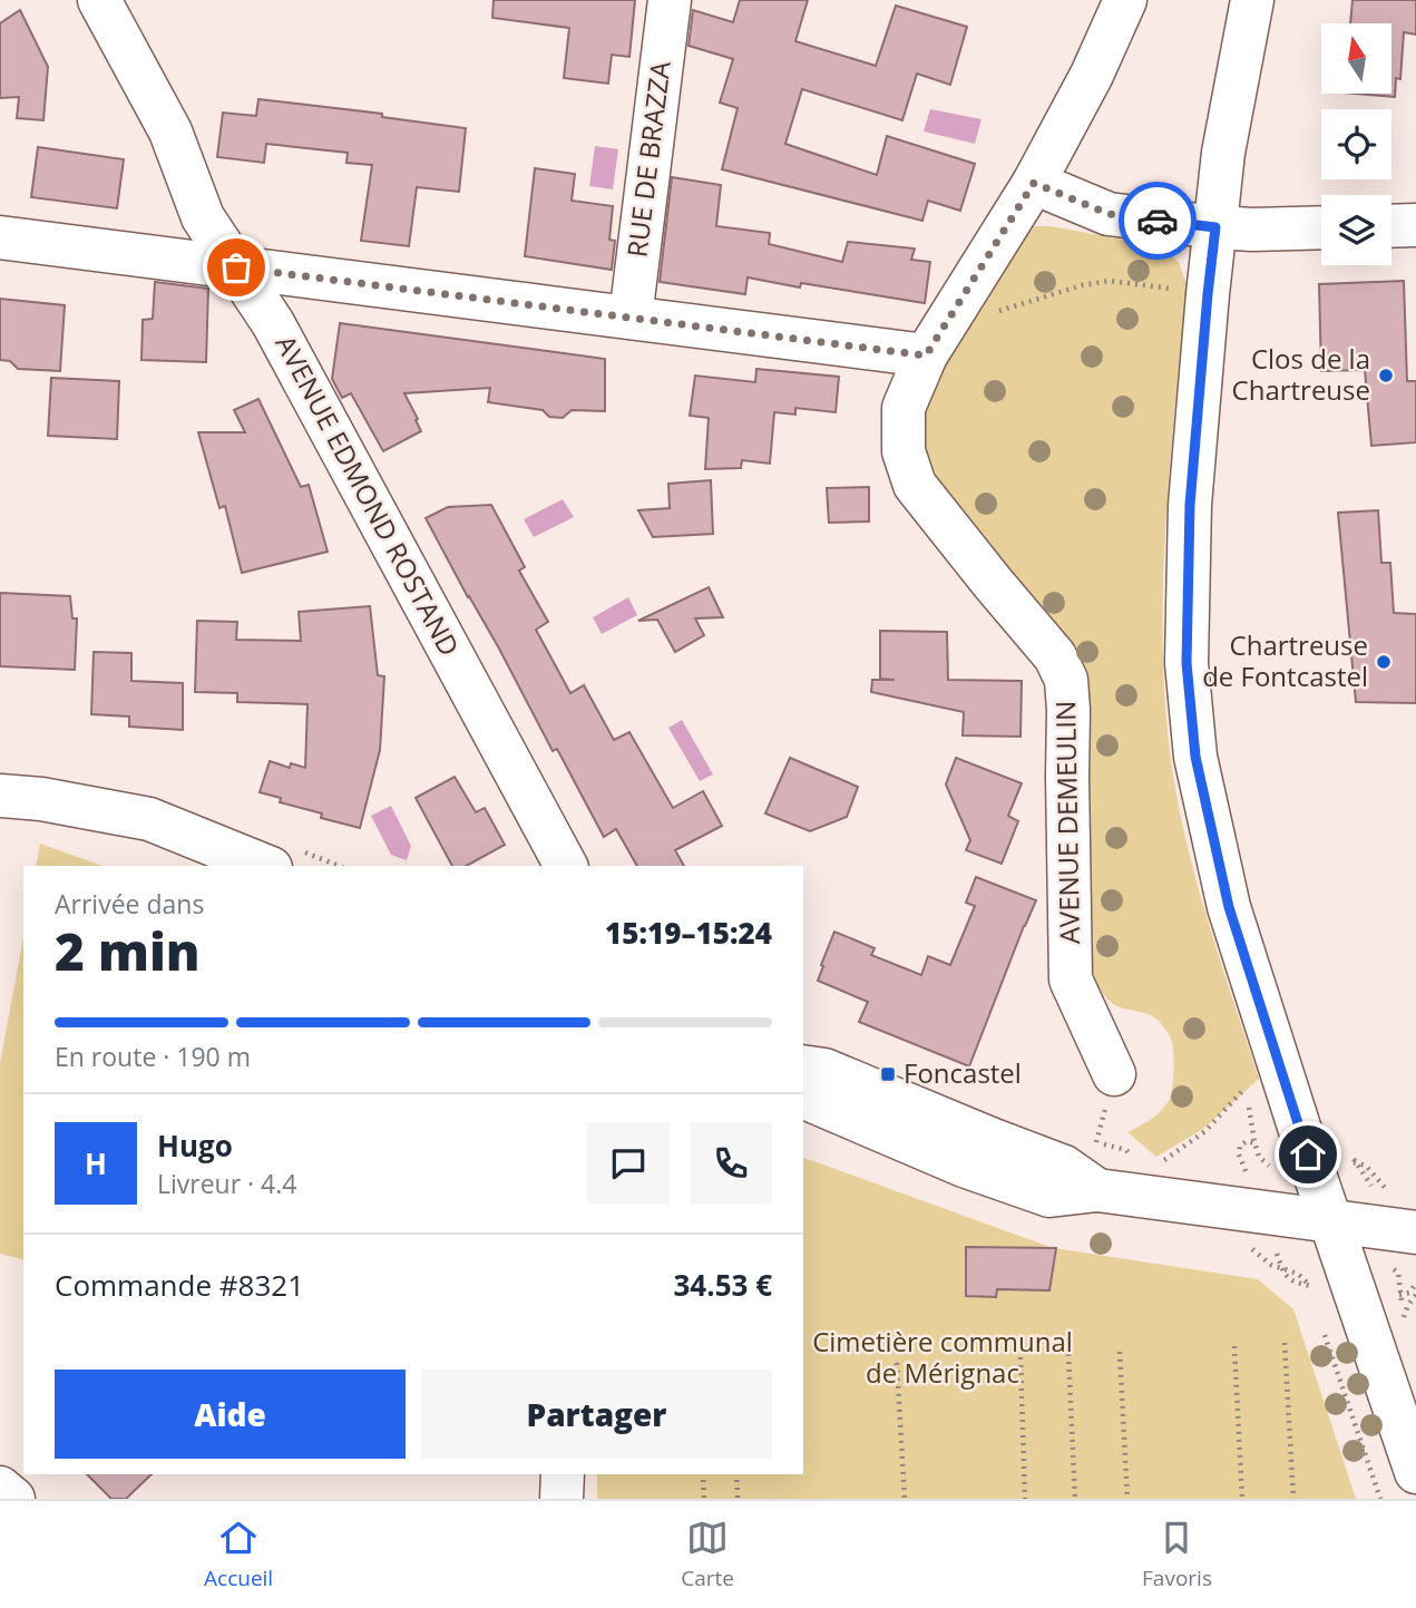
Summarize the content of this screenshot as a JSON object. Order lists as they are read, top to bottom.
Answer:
{
  "streets": {
    "street": ["RUE DE BRAZZA", "AVENUE EDMOND ROSTAND", "AVENUE DEMEULIN"]
  },
  "parks": ["Cimetière communal de Mérignac"],
  "places": {
    "other": ["Clos de la Chartreuse", "Chartreuse de Fontcastel"],
    "transit": ["Foncastel"]
  },
  "north": "top",
  "page": {
    "heading": ["2 min", "Arrivée dans", "15:19–15:24"],
    "panel": [
      "Hugo",
      "Livreur · 4.4",
      "Commande #8321",
      "34.53 €"
    ],
    "bar": "En route · 190 m",
    "round": "H",
    "buttons": ["Aide", "Partager"],
    "tabs": ["Accueil", "Carte", "Favoris"]
  }
}
